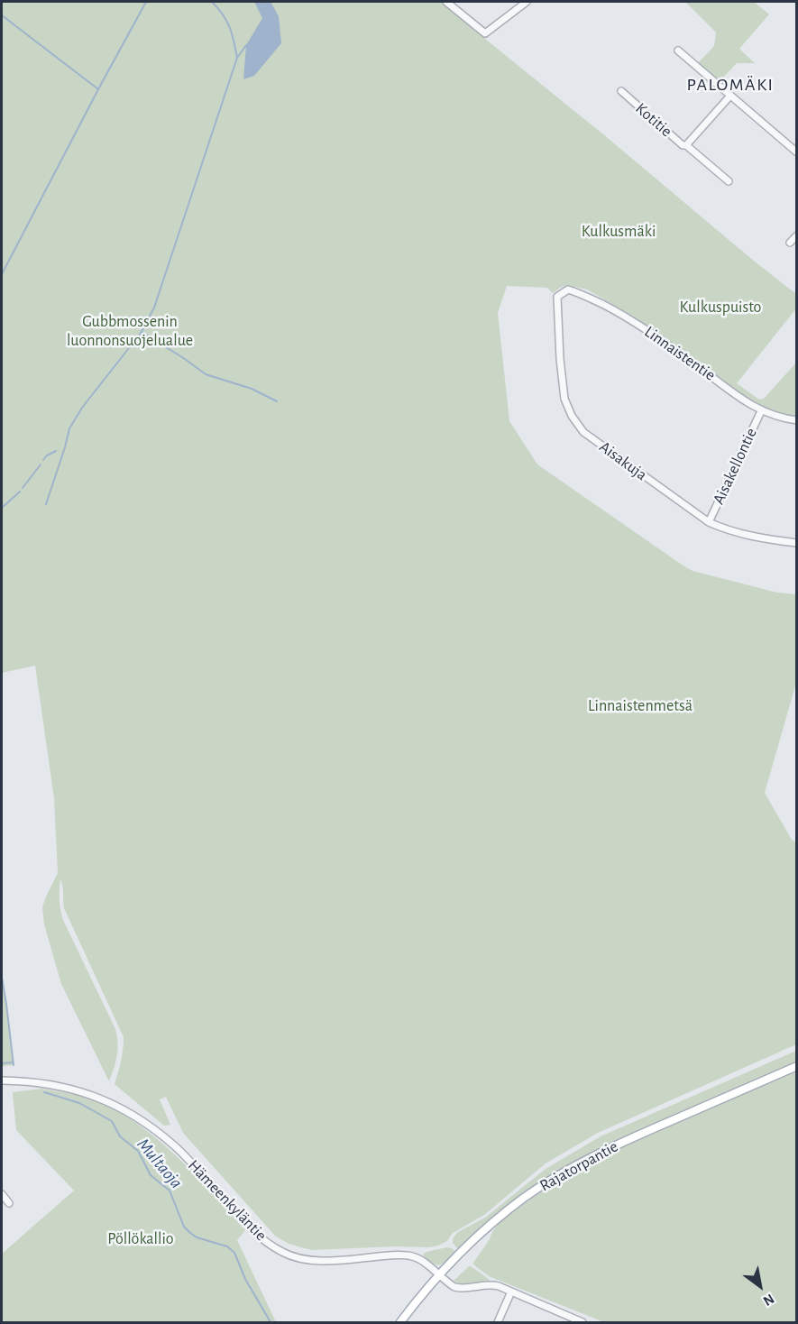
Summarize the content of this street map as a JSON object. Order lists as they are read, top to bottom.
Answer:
{
  "streets": {
    "main road": ["Rajatorpantie"],
    "street": [
      "Kotitie",
      "Linnaistentie",
      "Aisakuja",
      "Aisakellontie",
      "Hämeenkyläntie"
    ]
  },
  "crossings": [
    ["Linnaistentie", "Aisakuja"],
    ["Linnaistentie", "Aisakellontie"],
    ["Aisakuja", "Aisakellontie"],
    ["Rajatorpantie", "Hämeenkyläntie"]
  ],
  "districts": ["PALOMÄKI"],
  "water": ["Multaoja"],
  "parks": [
    "Kulkusmäki",
    "Kulkuspuisto",
    "Gubbmossenin luonnonsuojelualue",
    "Linnaistenmetsä",
    "Pöllökallio"
  ],
  "north": "bottom right"
}
